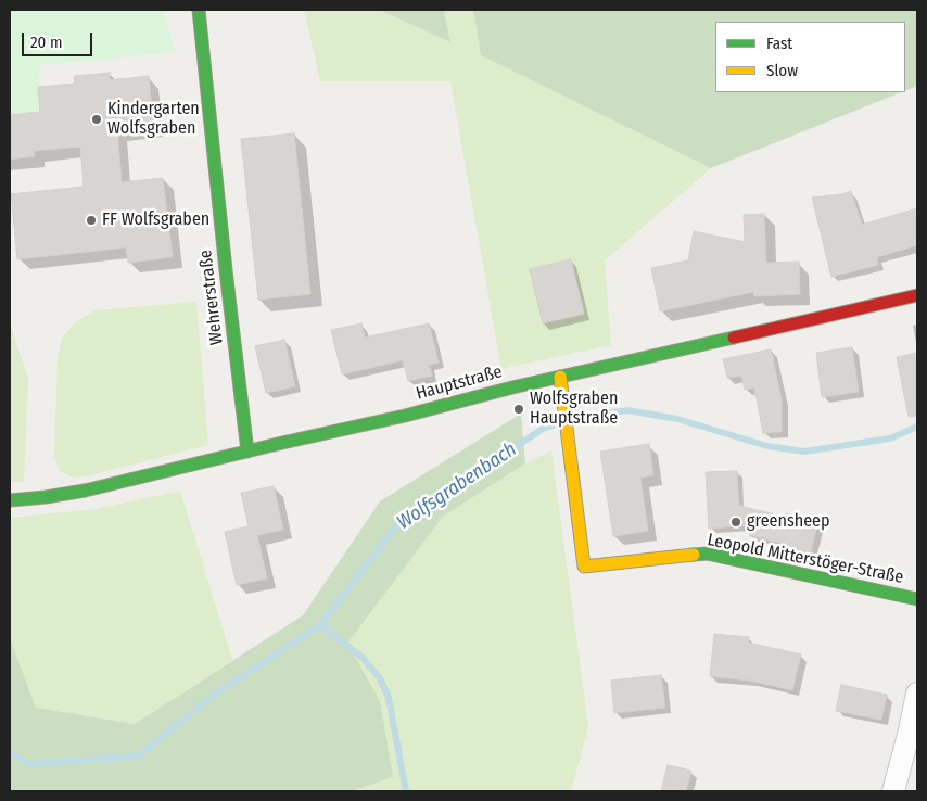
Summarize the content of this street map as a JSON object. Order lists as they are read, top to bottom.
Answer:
{
  "streets": {
    "street": ["Wehrerstraße", "Hauptstraße", "Leopold Mitterstöger-Straße"]
  },
  "crossings": [
    ["Wehrerstraße", "Hauptstraße"],
    ["Hauptstraße", "Leopold Mitterstöger-Straße"]
  ],
  "water": ["Wolfsgrabenbach"],
  "places": [
    "Kindergarten Wolfsgraben",
    "FF Wolfsgraben",
    "Wolfsgraben Hauptstraße",
    "greensheep"
  ],
  "legend": ["Fast", "Slow"],
  "scale_bar": "20 m"
}
